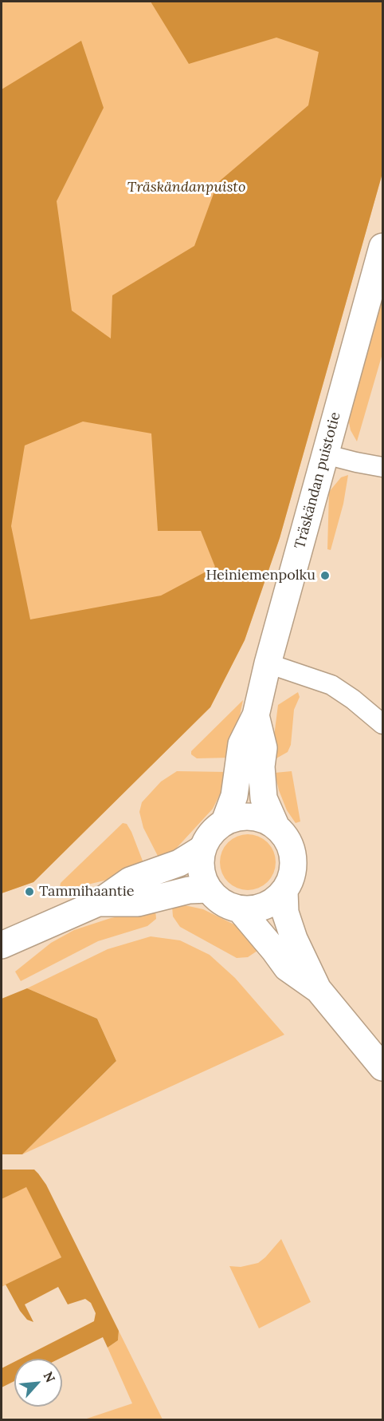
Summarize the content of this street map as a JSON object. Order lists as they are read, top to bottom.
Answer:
{
  "streets": {
    "main road": ["Träskändan puistotie"]
  },
  "parks": ["Träskändanpuisto"],
  "places": ["Heiniemenpolku", "Tammihaantie"],
  "north": "top right"
}
